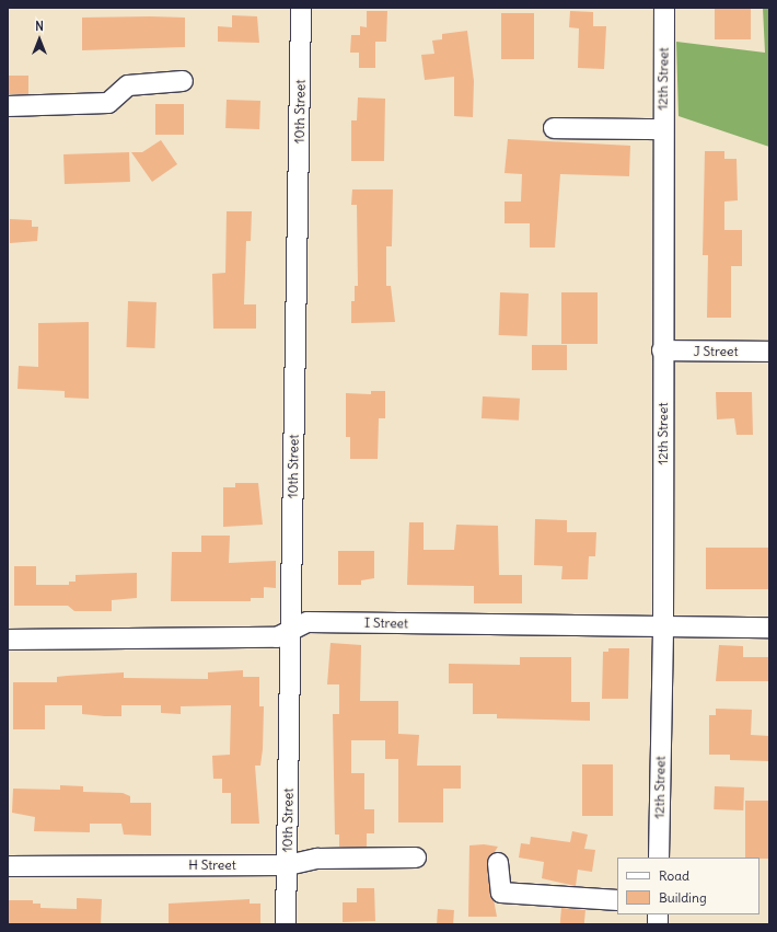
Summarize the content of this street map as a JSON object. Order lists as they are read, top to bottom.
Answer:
{
  "streets": {
    "street": [
      "12th Street",
      "10th Street",
      "J Street",
      "I Street",
      "H Street"
    ]
  },
  "crossings": [
    ["12th Street", "J Street"],
    ["12th Street", "I Street"],
    ["10th Street", "I Street"],
    ["10th Street", "H Street"]
  ],
  "legend": ["Road", "Building"],
  "north": "top"
}
